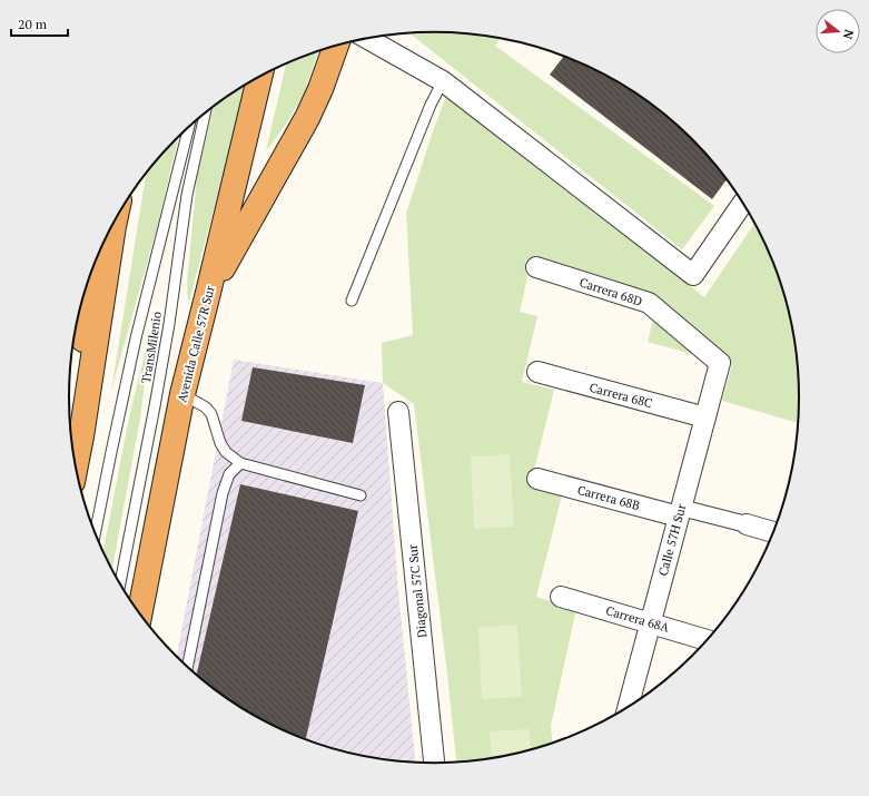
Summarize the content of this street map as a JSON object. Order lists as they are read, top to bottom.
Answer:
{
  "streets": {
    "highway": ["Avenida Calle 57R Sur"],
    "street": [
      "Carrera 68D",
      "Carrera 68C",
      "Carrera 68B",
      "Calle 57H Sur",
      "Diagonal 57C Sur",
      "Carrera 68A"
    ],
    "lane": ["TransMilenio"]
  },
  "crossings": [
    ["Carrera 68D", "Calle 57H Sur"],
    ["Carrera 68C", "Calle 57H Sur"],
    ["Carrera 68B", "Calle 57H Sur"],
    ["Calle 57H Sur", "Carrera 68A"]
  ],
  "scale_bar": "20 m",
  "north": "right"
}
